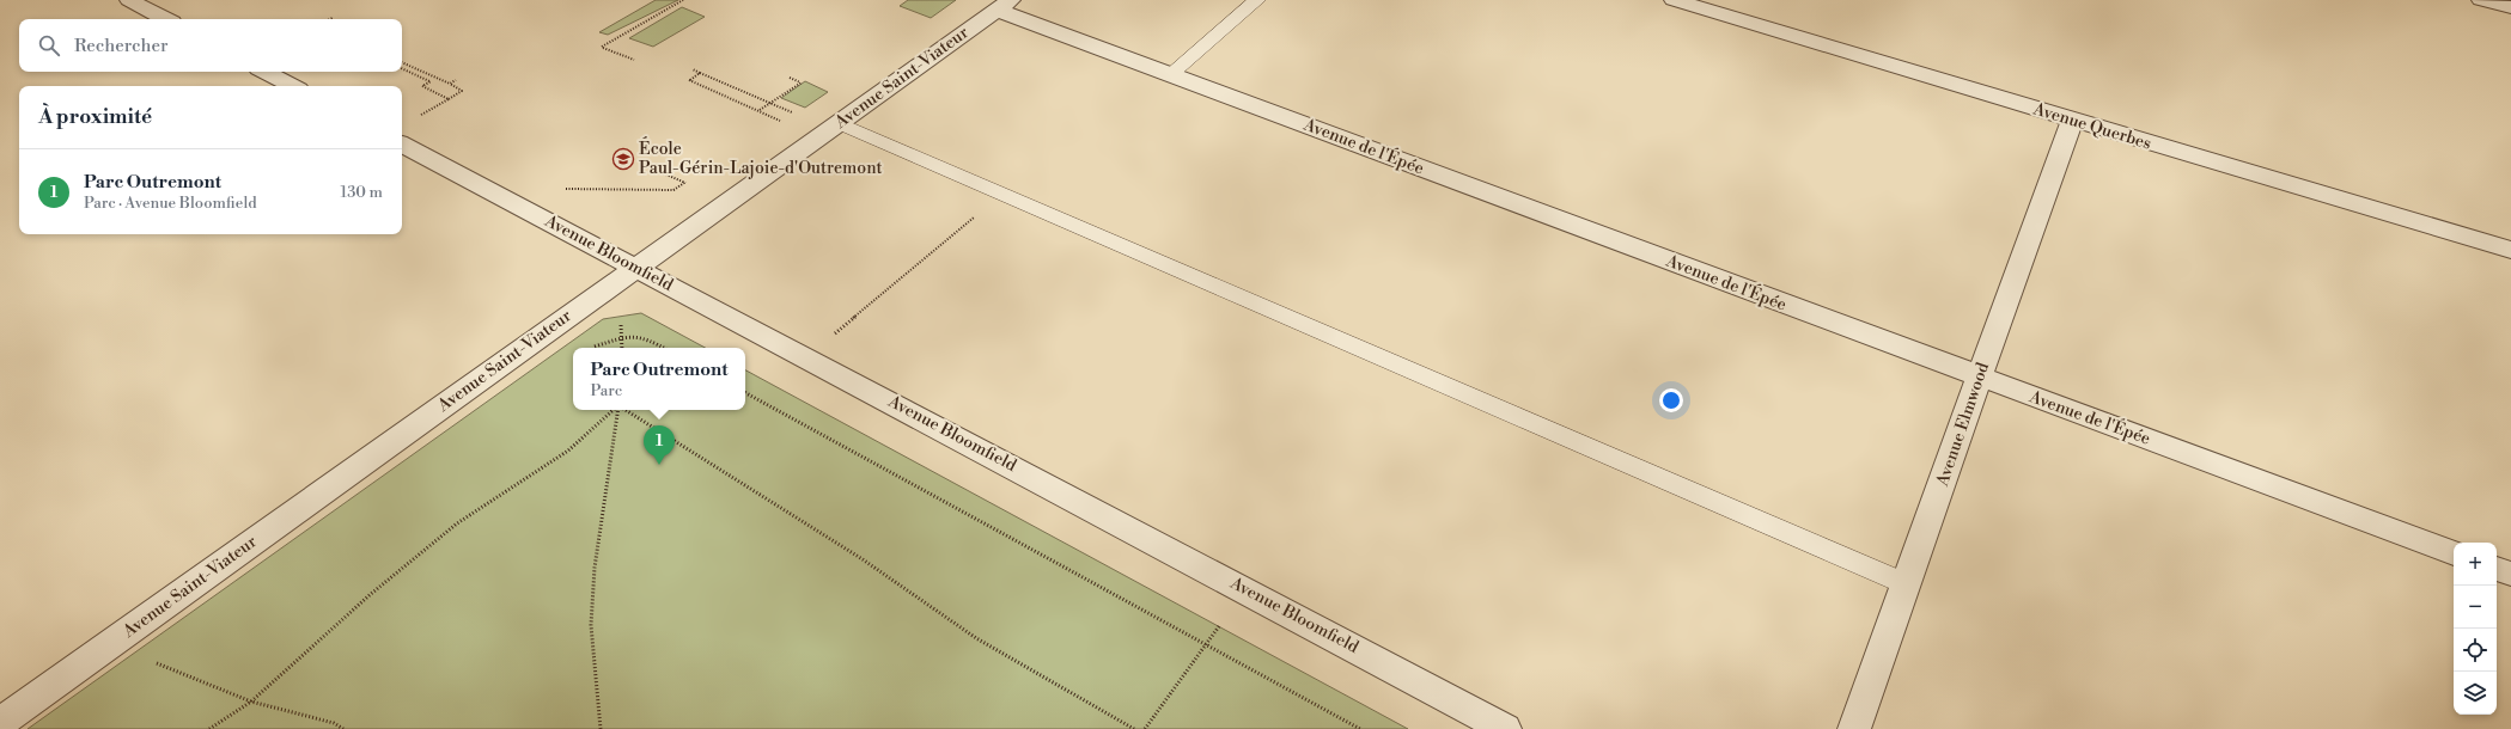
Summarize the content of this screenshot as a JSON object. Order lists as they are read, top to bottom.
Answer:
{
  "streets": {
    "street": [
      "Avenue Saint-Viateur",
      "Avenue Querbes",
      "Avenue de l'Épée",
      "Avenue Bloomfield",
      "Avenue Elmwood"
    ]
  },
  "crossings": [
    ["Avenue Saint-Viateur", "Avenue de l'Épée"],
    ["Avenue Saint-Viateur", "Avenue Bloomfield"],
    ["Avenue Querbes", "Avenue Elmwood"],
    ["Avenue de l'Épée", "Avenue Elmwood"]
  ],
  "places": {
    "school or university": ["École Paul-Gérin-Lajoie-d'Outremont"]
  },
  "page": {
    "search": "Rechercher",
    "heading": "À proximité",
    "list": [
      {
        "mark": "1",
        "name": "Parc Outremont",
        "note": "Parc · Avenue Bloomfield",
        "value": "130 m"
      }
    ],
    "popup": ["Parc Outremont", "Parc"],
    "pins": "1",
    "map_buttons": ["+", "−"]
  }
}
